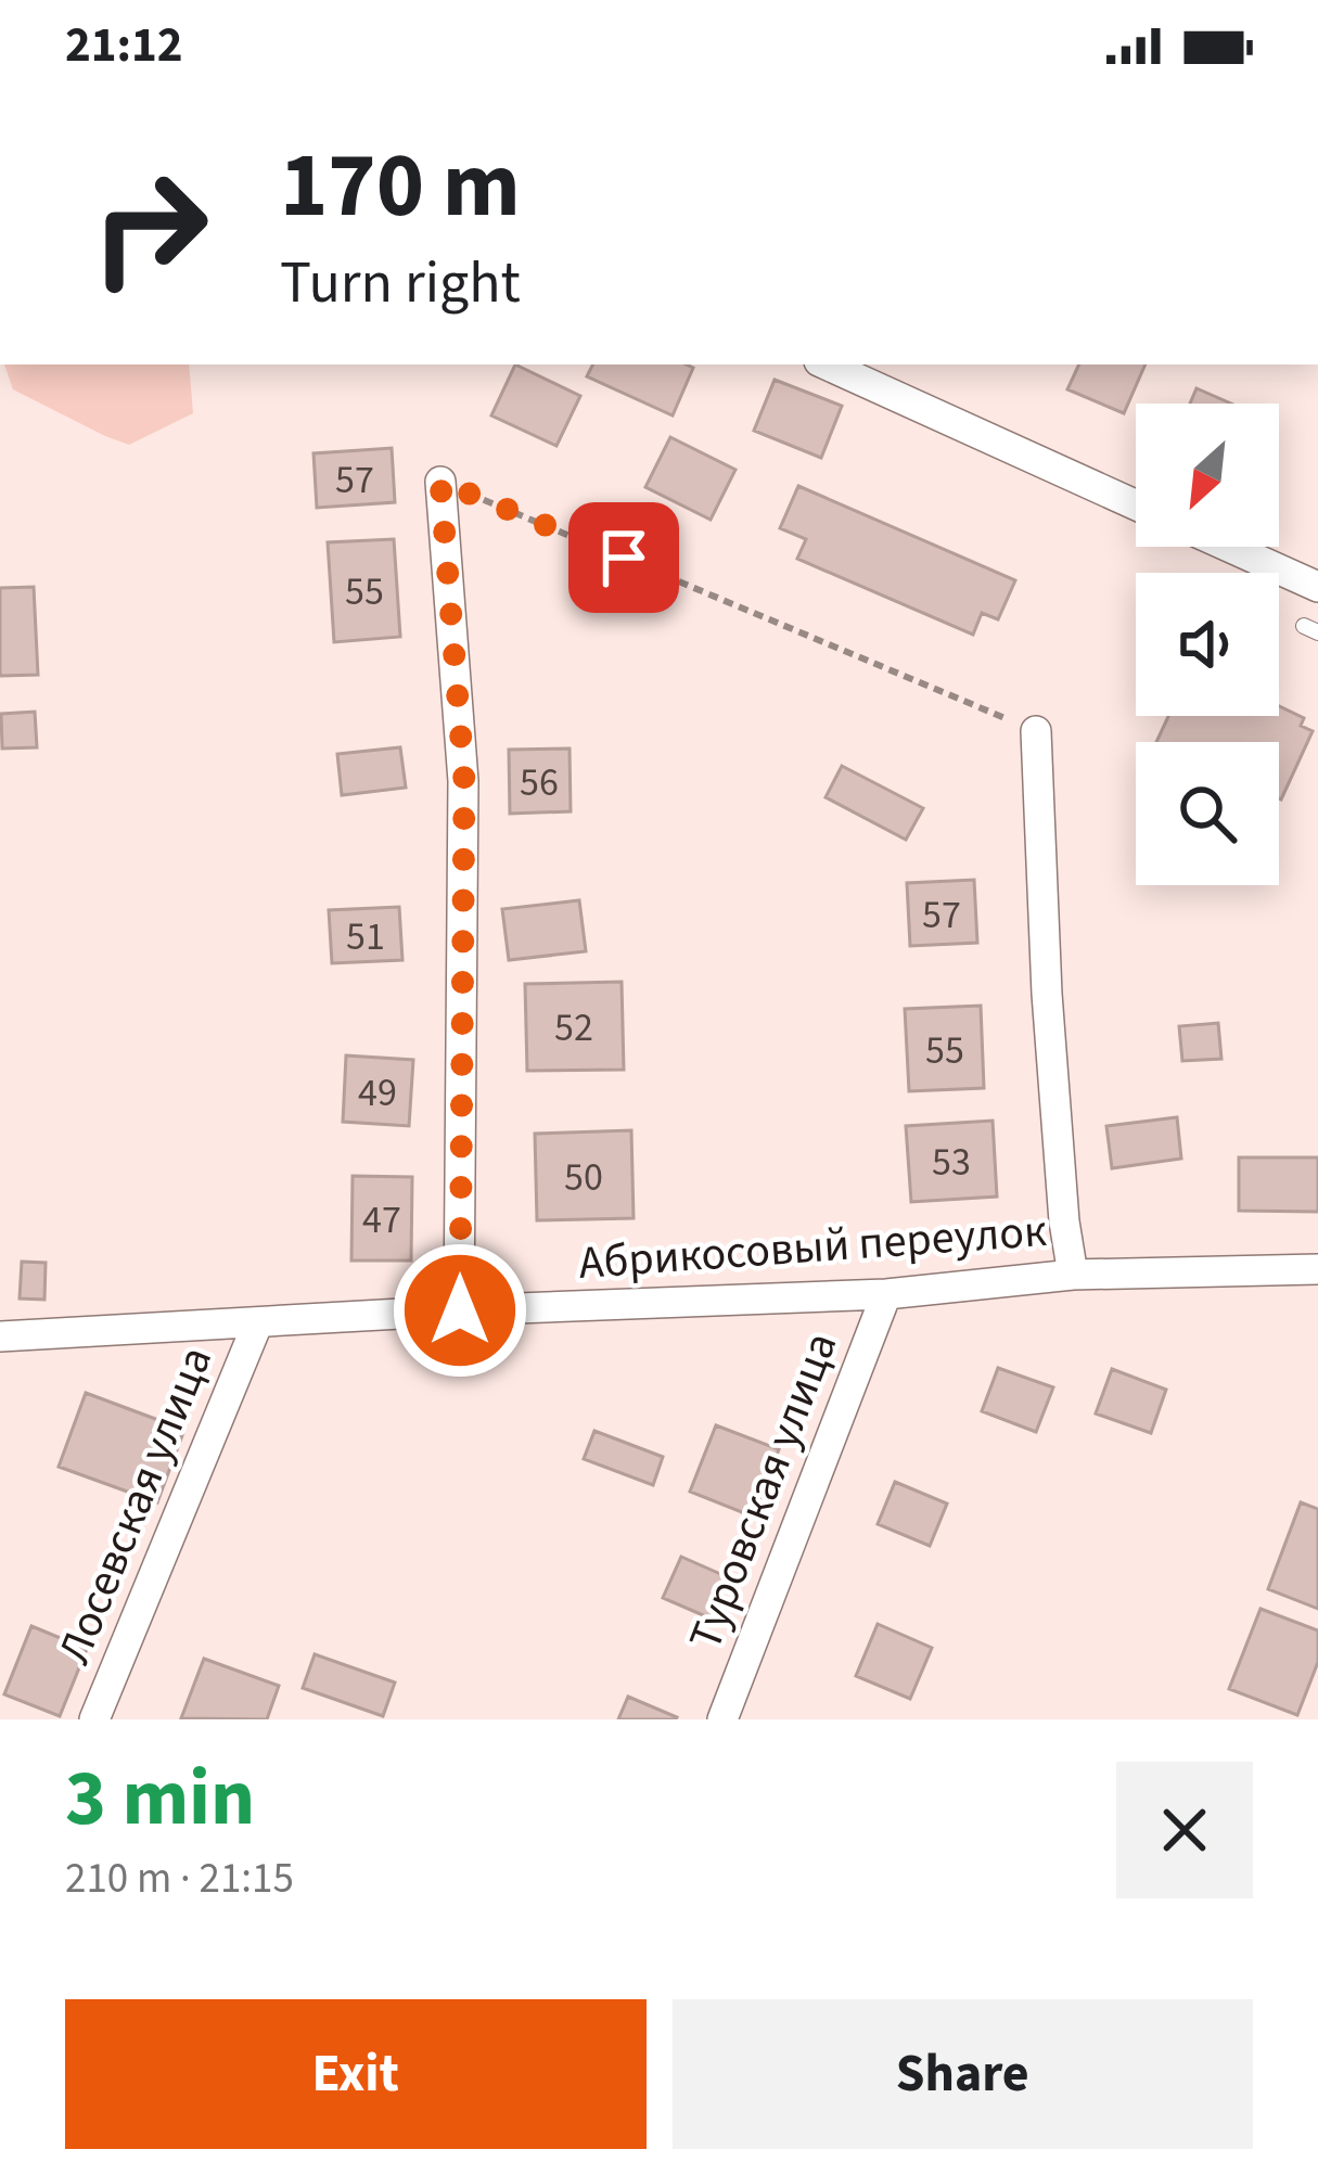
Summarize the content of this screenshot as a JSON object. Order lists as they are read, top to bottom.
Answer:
{
  "streets": {
    "street": ["Абрикосовый переулок", "Туровская улица", "Лосевская улица"]
  },
  "crossings": [
    ["Абрикосовый переулок", "Туровская улица"],
    ["Абрикосовый переулок", "Лосевская улица"]
  ],
  "house_numbers": [
    "57",
    "55",
    "56",
    "57",
    "51",
    "52",
    "55",
    "49",
    "53",
    "50",
    "47"
  ],
  "north": "bottom left",
  "page": {
    "status": "21:12",
    "turn": ["170 m", "Turn right"],
    "heading": ["3 min", "210 m · 21:15"],
    "buttons": ["Exit", "Share"]
  }
}
